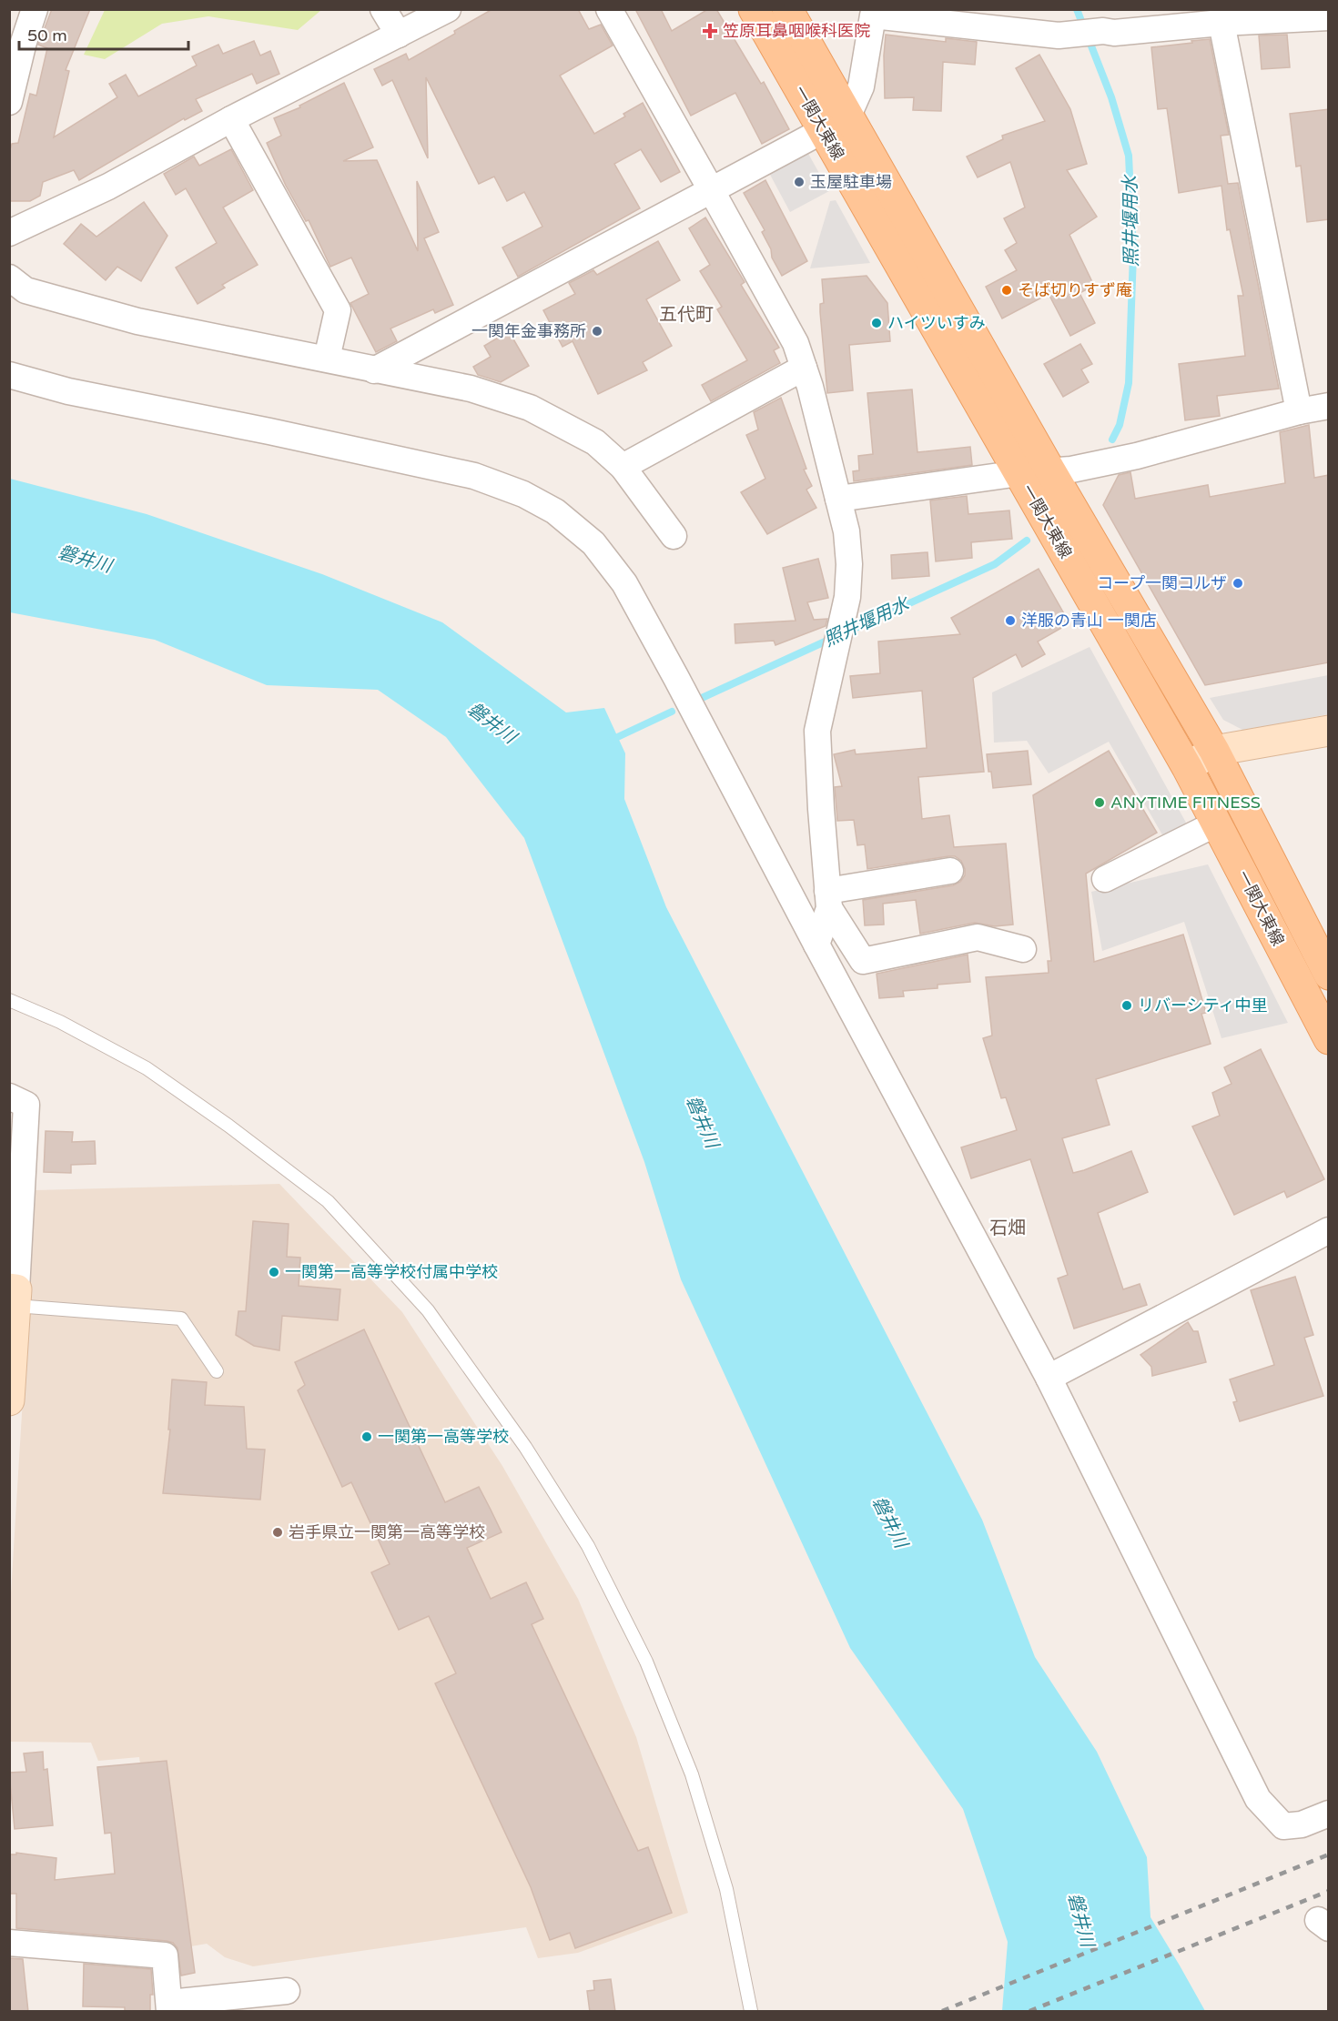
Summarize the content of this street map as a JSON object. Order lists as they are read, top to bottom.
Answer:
{
  "streets": {
    "main road": ["一関大東線"]
  },
  "districts": ["五代町", "石畑"],
  "water": ["照井堰用水", "磐井川"],
  "places": {
    "health": ["笠原耳鼻咽喉科医院"],
    "other": [
      "玉屋駐車場",
      "そば切りすず庵",
      "ハイツいすみ",
      "一関年金事務所",
      "コープ一関コルザ",
      "洋服の青山 一関店",
      "ANYTIME FITNESS",
      "リバーシティ中里",
      "一関第一高等学校付属中学校",
      "一関第一高等学校",
      "岩手県立一関第一高等学校"
    ]
  },
  "scale_bar": "50 m"
}
